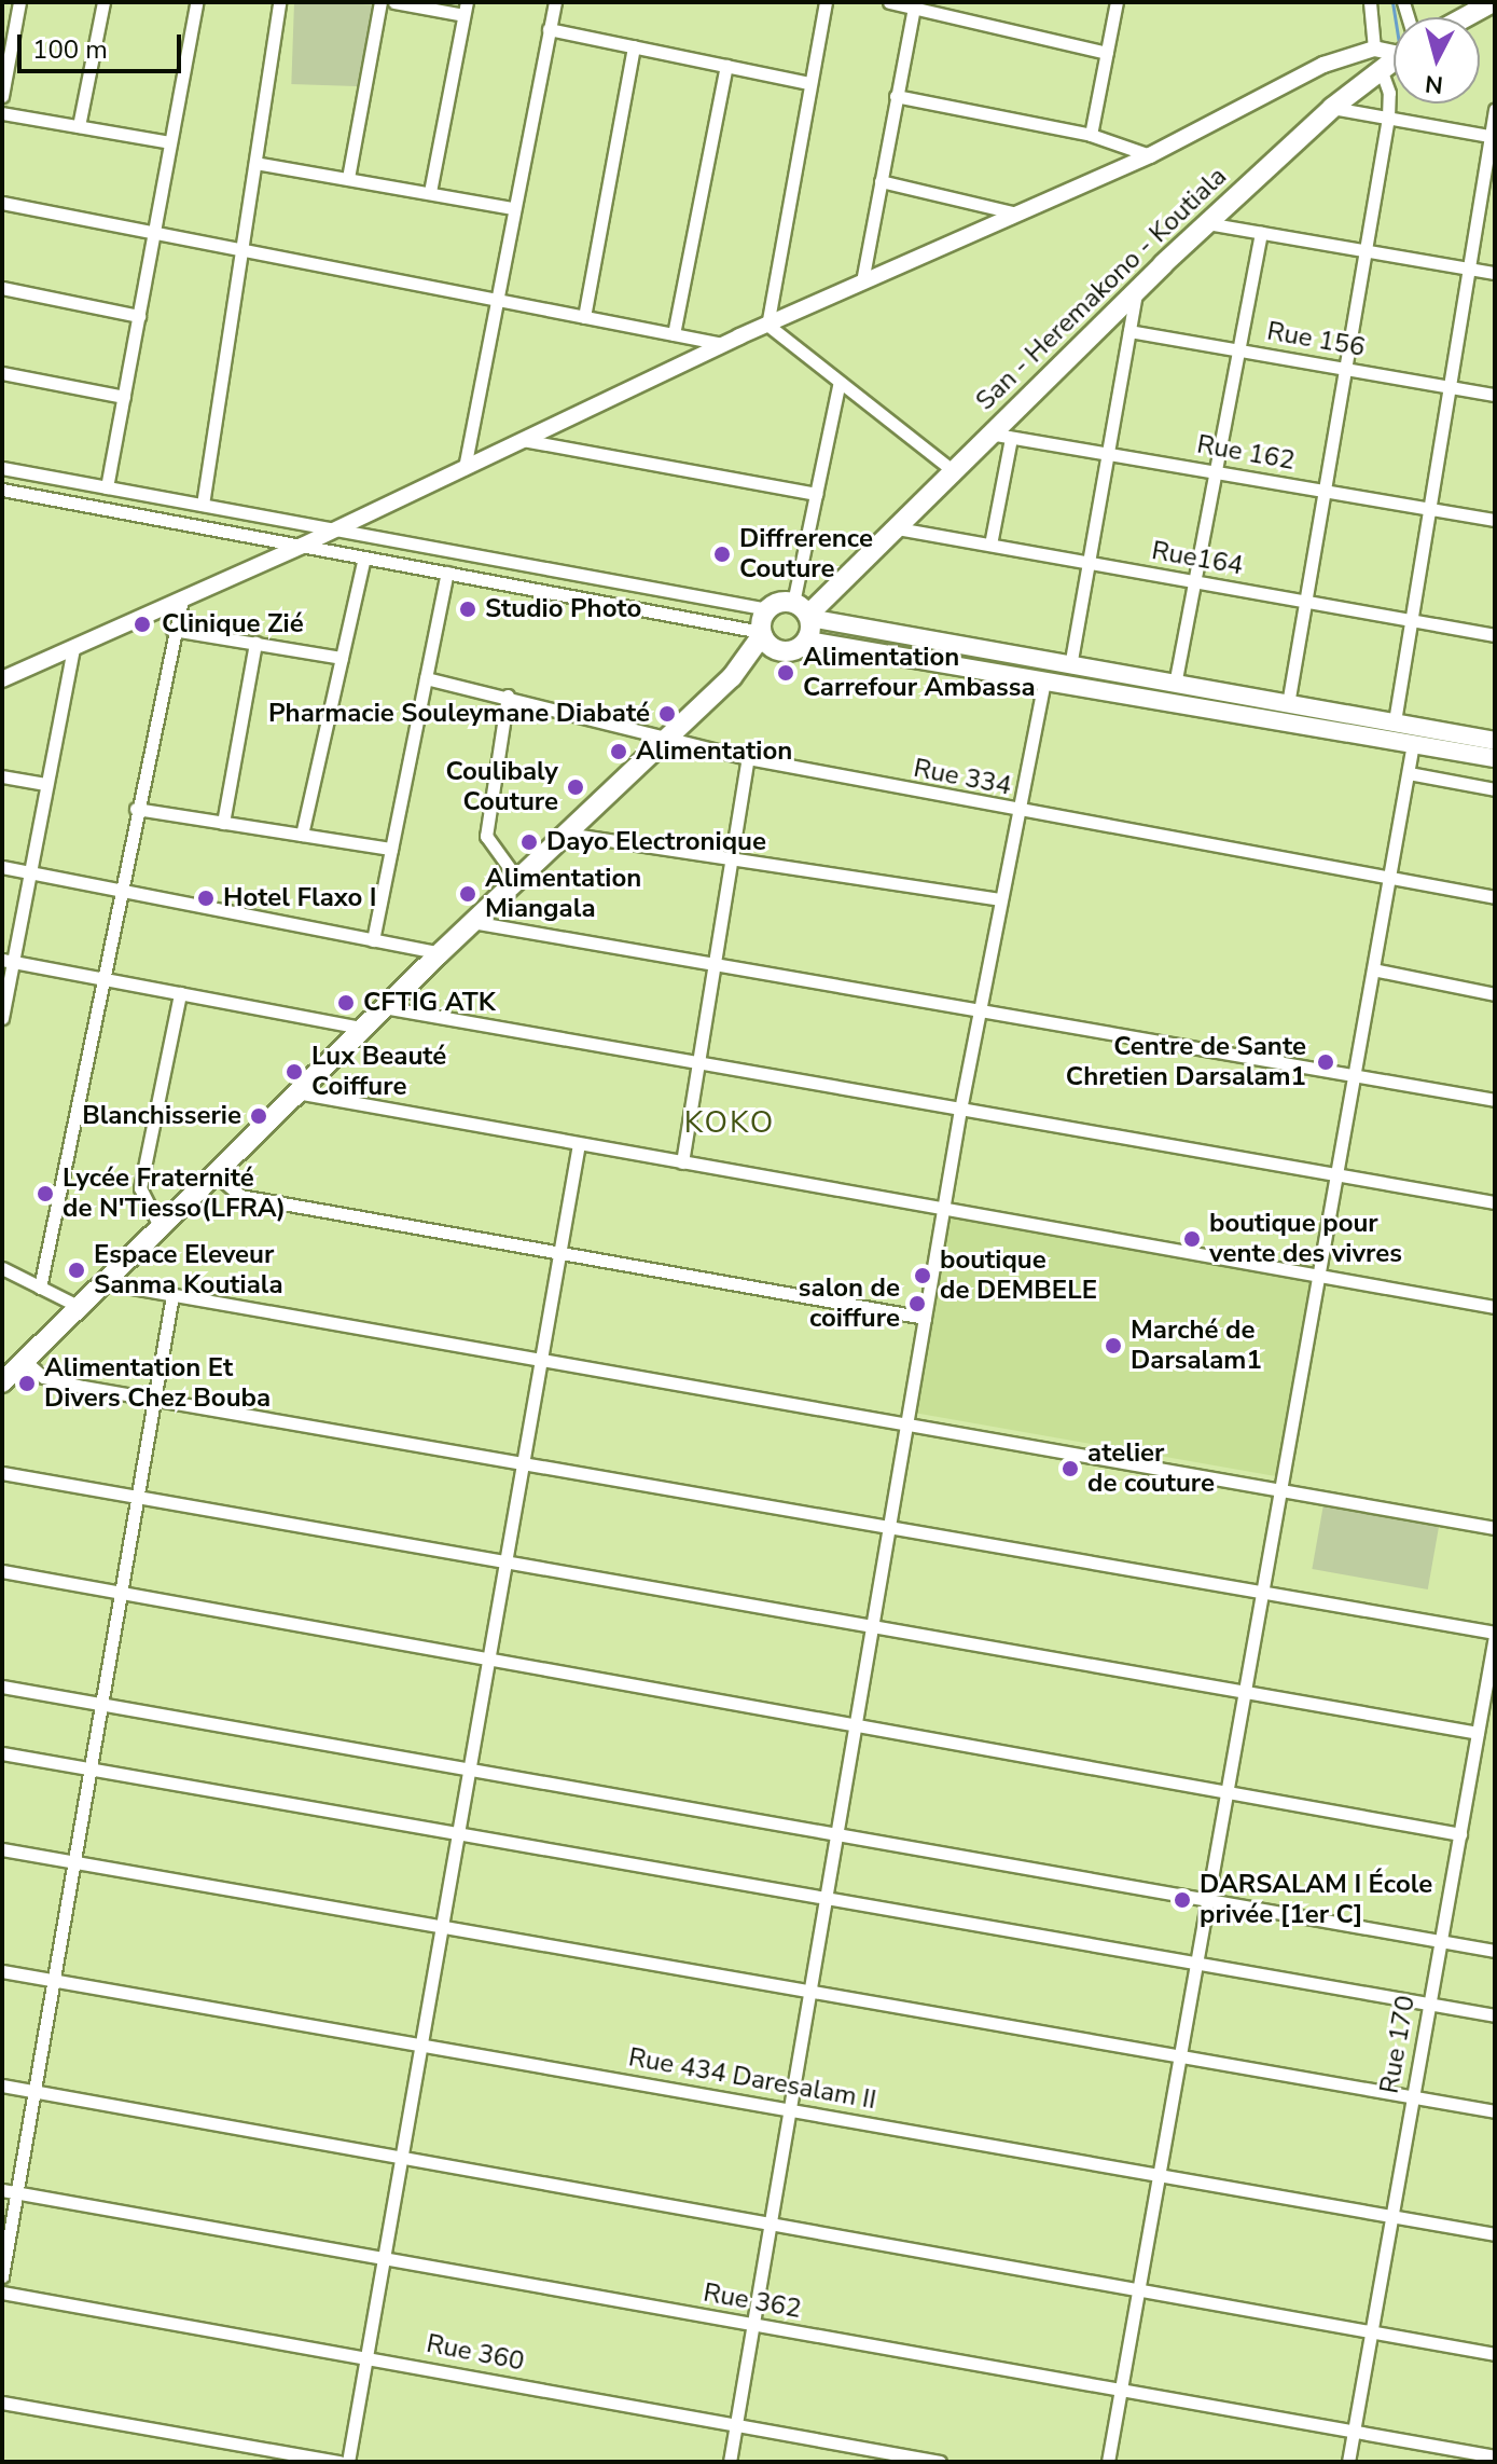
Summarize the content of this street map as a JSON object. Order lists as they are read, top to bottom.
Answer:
{
  "streets": {
    "main road": ["San - Heremakono - Koutiala"],
    "street": [
      "Rue 156",
      "Rue 162",
      "Rue164",
      "Rue 334",
      "Rue 170",
      "Rue 434 Daresalam II",
      "Rue 362",
      "Rue 360"
    ]
  },
  "crossings": [
    ["San - Heremakono - Koutiala", "Rue 162"],
    ["San - Heremakono - Koutiala", "Rue164"],
    ["Rue 170", "Rue 434 Daresalam II"],
    ["Rue 170", "Rue 362"]
  ],
  "districts": ["KOKO"],
  "places": [
    "Diffrerence Couture",
    "Studio Photo",
    "Clinique Zié",
    "Alimentation Carrefour Ambassa",
    "Pharmacie Souleymane Diabaté",
    "Alimentation",
    "Coulibaly Couture",
    "Dayo Electronique",
    "Alimentation Miangala",
    "Hotel Flaxo I",
    "CFTIG ATK",
    "Centre de Sante Chretien Darsalam1",
    "Lux Beauté Coiffure",
    "Blanchisserie",
    "Lycée Fraternité de N'Tiesso(LFRA)",
    "boutique pour vente des vivres",
    "Espace Eleveur Sanma Koutiala",
    "boutique de DEMBELE",
    "salon de coiffure",
    "Marché de Darsalam1",
    "Alimentation Et Divers Chez Bouba",
    "atelier de couture",
    "DARSALAM I École privée [1er C]"
  ],
  "scale_bar": "100 m",
  "north": "bottom"
}
